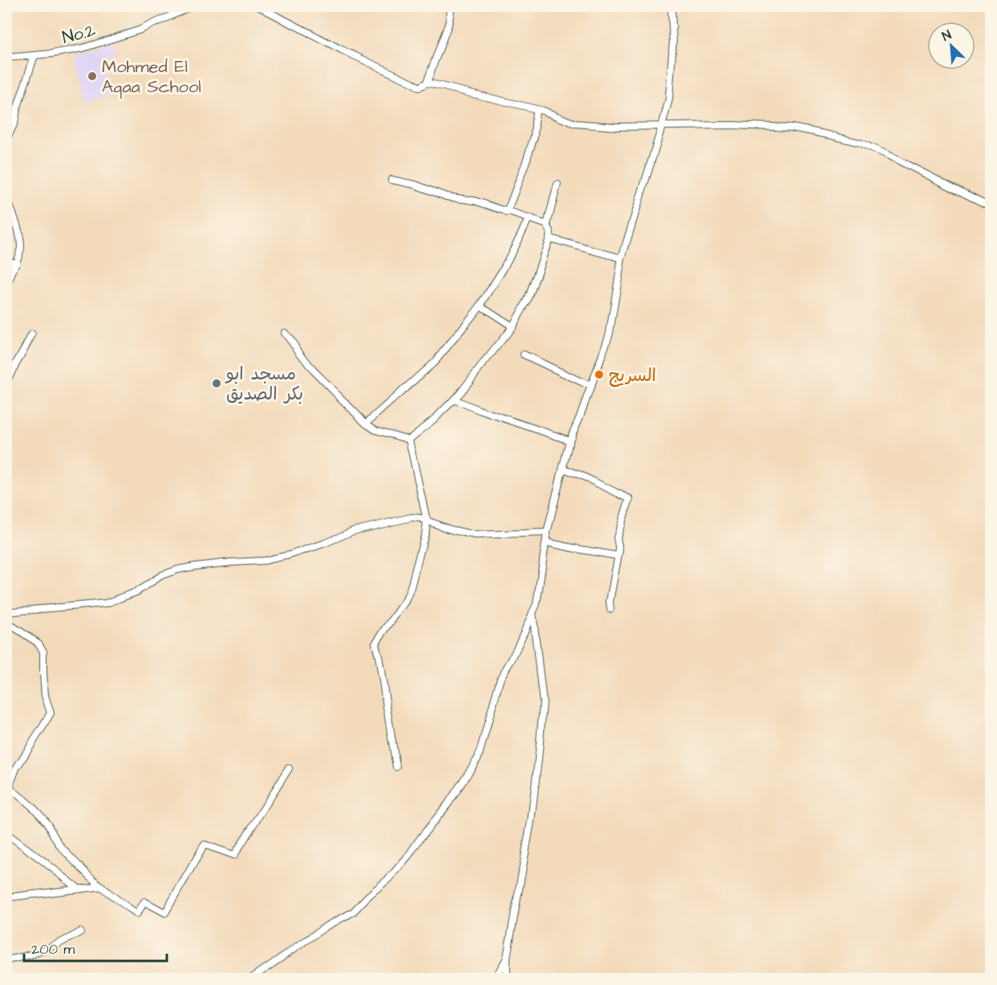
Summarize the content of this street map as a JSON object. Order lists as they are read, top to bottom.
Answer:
{
  "streets": {
    "street": ["No.2"]
  },
  "places": ["Mohmed El Aqaa School", "السريج", "مسجد ابو بكر الصديق"],
  "scale_bar": "200 m",
  "north": "top left"
}
